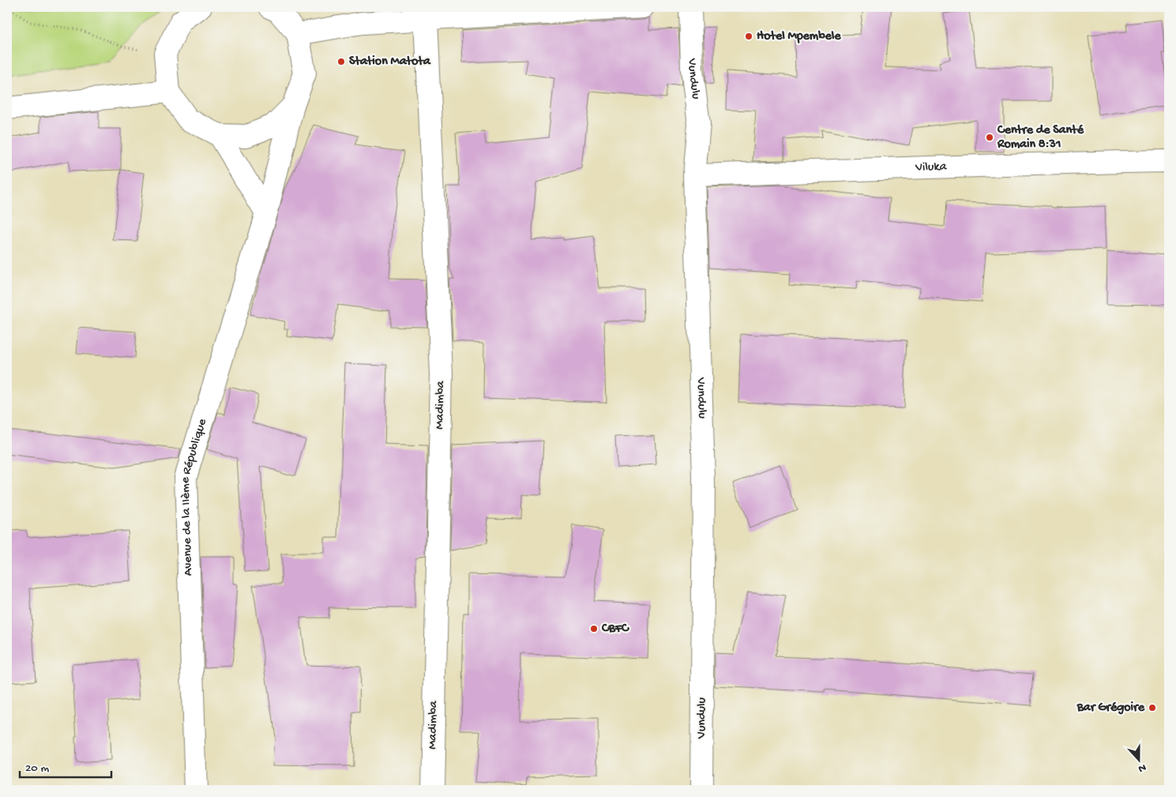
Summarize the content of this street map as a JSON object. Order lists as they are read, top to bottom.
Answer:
{
  "streets": {
    "street": [
      "Vundulu",
      "Viluka",
      "Madimba",
      "Avenue de la IIème République"
    ]
  },
  "crossings": [
    ["Vundulu", "Viluka"]
  ],
  "places": [
    "Hotel Mpembele",
    "Station Matota",
    "Centre de Santé Romain 8:31",
    "CBFC",
    "Bar Grégoire"
  ],
  "scale_bar": "20 m",
  "north": "bottom"
}
